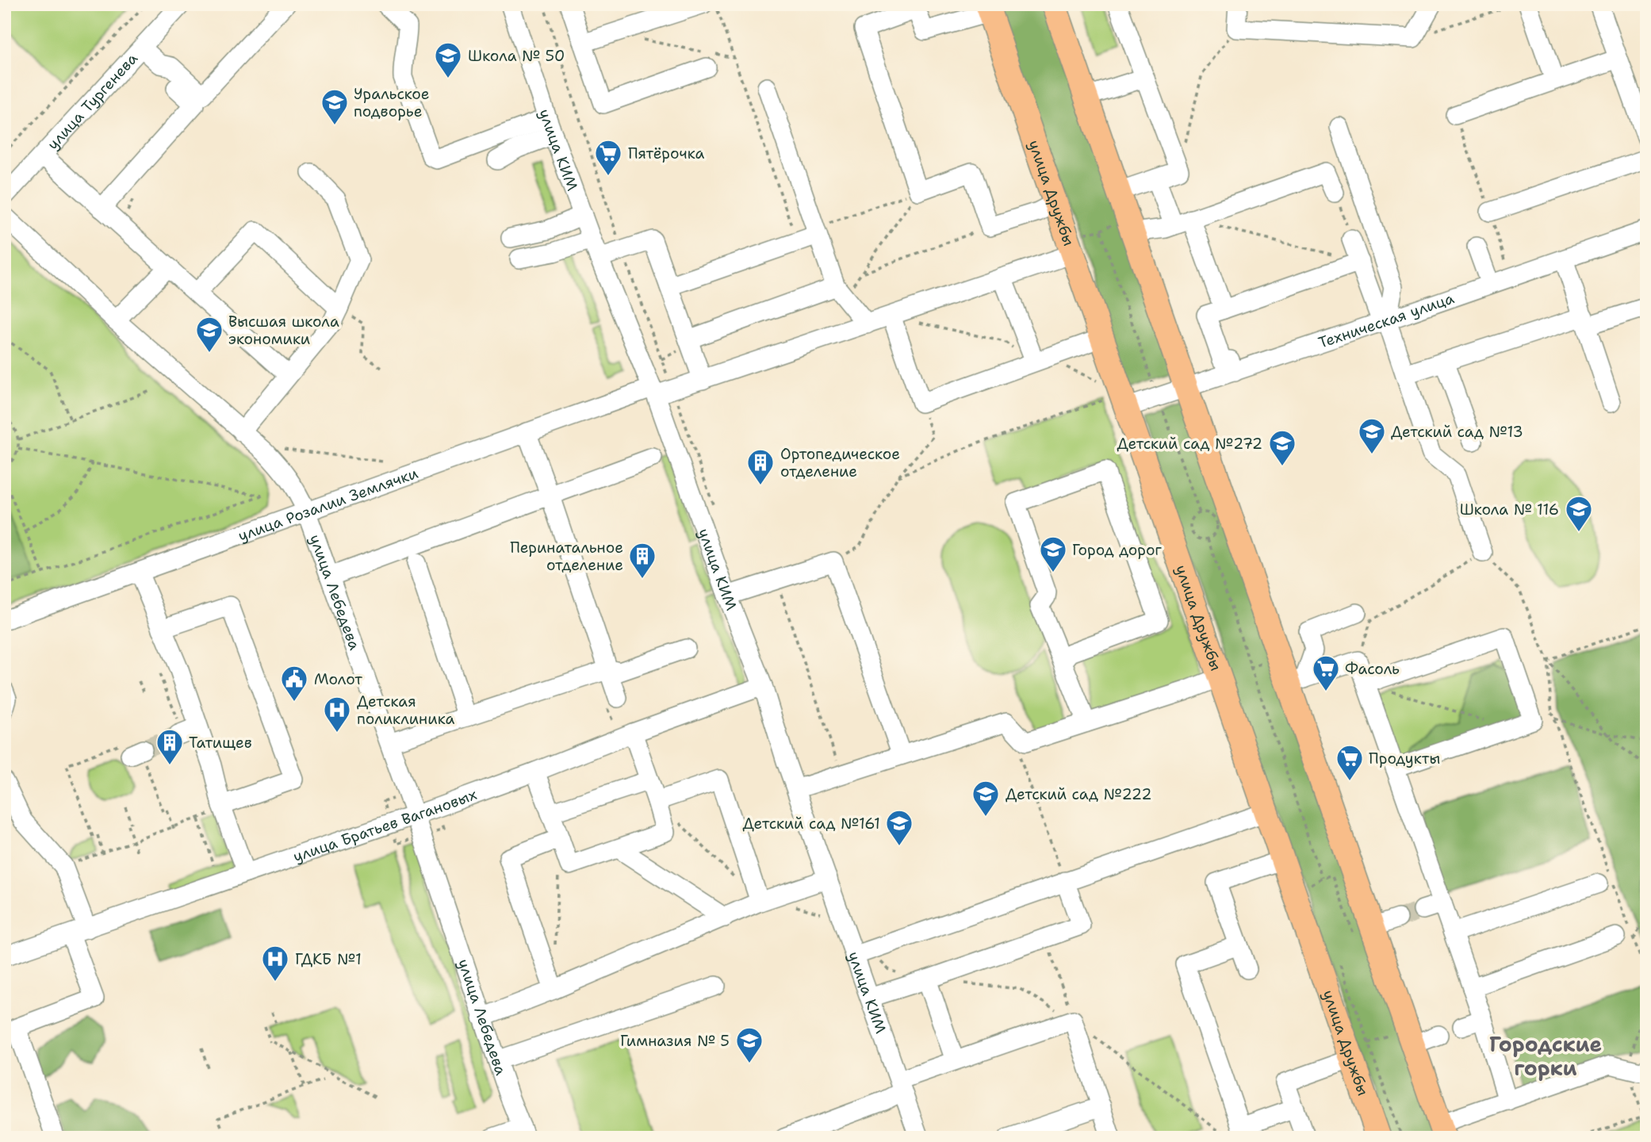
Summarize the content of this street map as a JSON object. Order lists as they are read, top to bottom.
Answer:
{
  "streets": {
    "main road": ["улица Дружбы"],
    "street": [
      "улица Тургенева",
      "улица КИМ",
      "Техническая улица",
      "улица Розалии Землячки",
      "улица Лебедева",
      "улица Братьев Вагановых"
    ]
  },
  "crossings": [
    ["улица КИМ", "улица Розалии Землячки"],
    ["улица КИМ", "улица Братьев Вагановых"],
    ["улица Дружбы", "Техническая улица"],
    ["улица Дружбы", "улица Розалии Землячки"],
    ["улица Розалии Землячки", "улица Лебедева"],
    ["улица Лебедева", "улица Братьев Вагановых"]
  ],
  "districts": ["Городские горки"],
  "places": {
    "school or university": [
      "Школа № 50",
      "Уральское подворье",
      "Высшая школа экономики",
      "Детский сад №13",
      "Детский сад №272",
      "Школа № 116",
      "Город дорог",
      "Детский сад №222",
      "Детский сад №161",
      "Гимназия № 5"
    ],
    "supermarket": ["Пятёрочка", "Фасоль", "Продукты"],
    "building": ["Ортопедическое отделение", "Перинатальное отделение", "Татищев"],
    "public building": ["Молот"],
    "hospital": ["Детская поликлиника", "ГДКБ №1"]
  }
}
